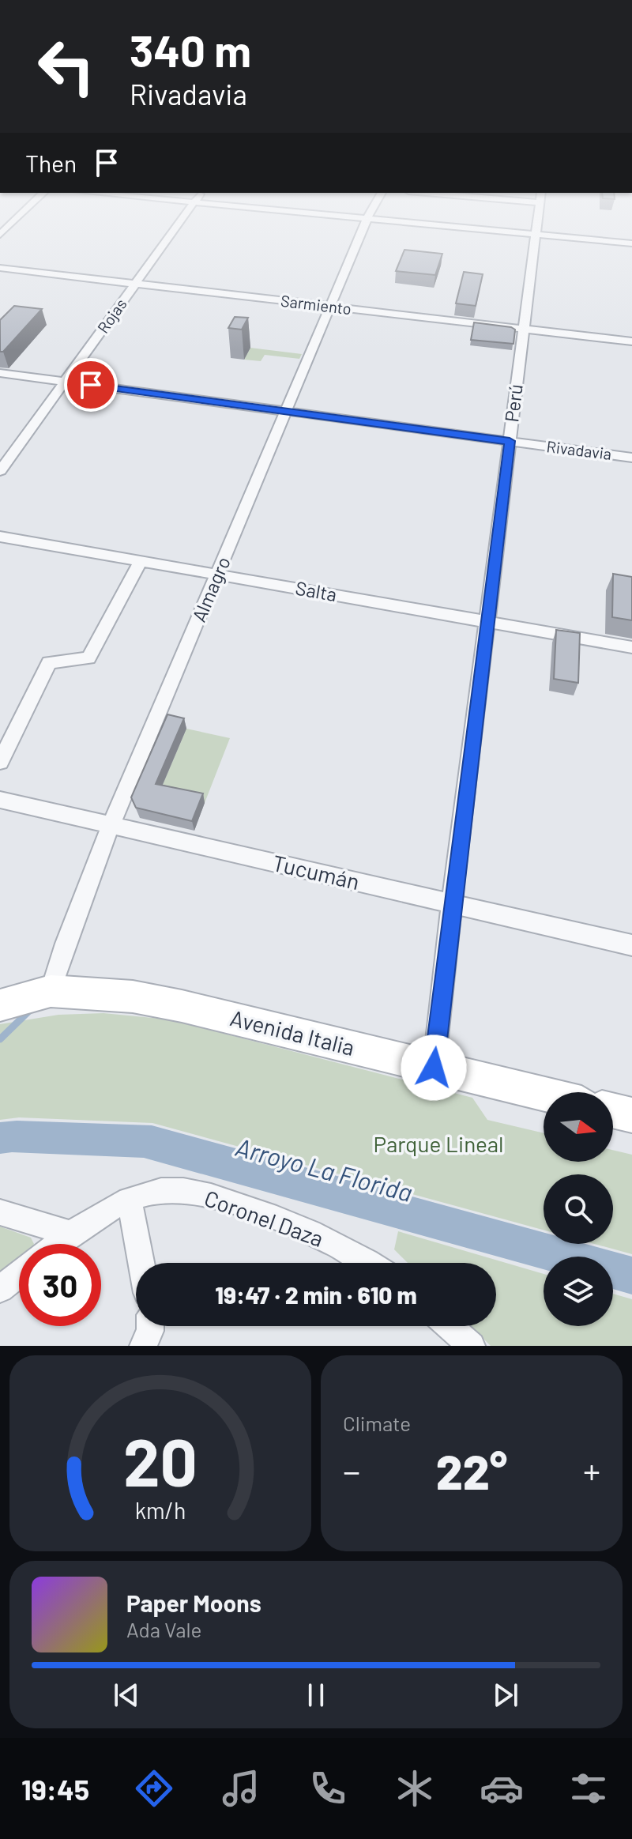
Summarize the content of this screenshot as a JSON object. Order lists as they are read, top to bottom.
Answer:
{
  "streets": {
    "main road": ["Avenida Italia"],
    "street": [
      "Sarmiento",
      "Rojas",
      "Perú",
      "Rivadavia",
      "Almagro",
      "Salta",
      "Tucumán",
      "Coronel Daza"
    ]
  },
  "crossings": [
    ["Sarmiento", "Rojas"],
    ["Sarmiento", "Perú"],
    ["Sarmiento", "Almagro"],
    ["Rojas", "Rivadavia"],
    ["Perú", "Rivadavia"],
    ["Perú", "Salta"],
    ["Perú", "Tucumán"],
    ["Perú", "Avenida Italia"],
    ["Rivadavia", "Almagro"],
    ["Almagro", "Salta"],
    ["Almagro", "Tucumán"],
    ["Almagro", "Avenida Italia"]
  ],
  "water": ["Arroyo La Florida"],
  "parks": ["Parque Lineal"],
  "north": "right",
  "page": {
    "turn": ["340 m", "Rivadavia"],
    "then": "Then",
    "limit": "30",
    "trip": "19:47 · 2 min · 610 m",
    "tile": "Climate",
    "heat": ["−", "22°", "+"],
    "song": ["Paper Moons", "Ada Vale"],
    "tabs": "19:45",
    "gauge": ["20", "km/h"]
  }
}
